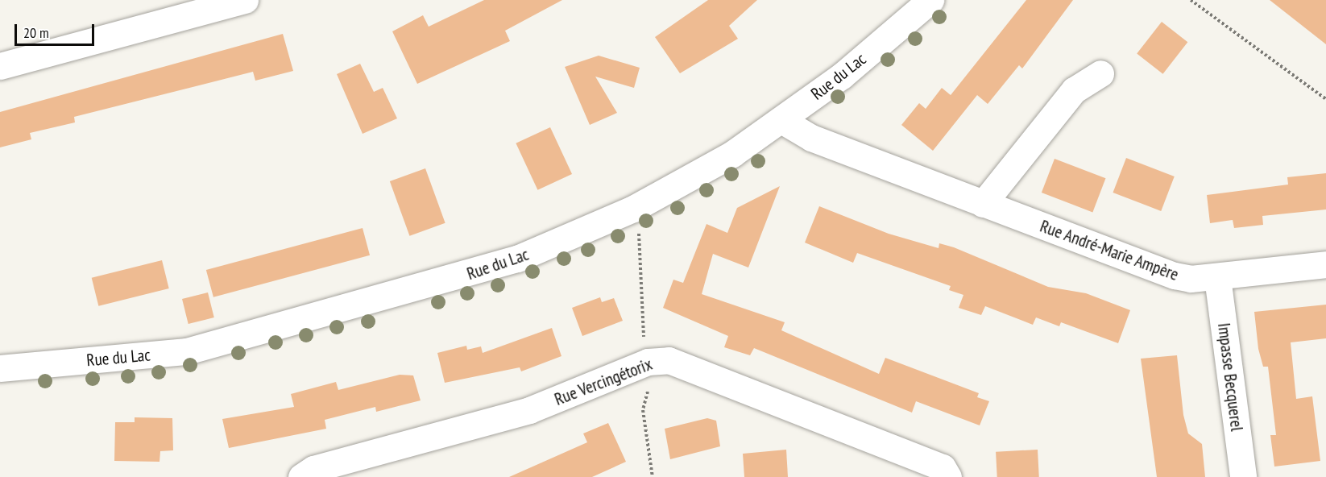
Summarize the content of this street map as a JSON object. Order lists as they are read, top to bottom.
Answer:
{
  "streets": {
    "street": [
      "Rue du Lac",
      "Rue André-Marie Ampère",
      "Impasse Becquerel",
      "Rue Vercingétorix"
    ]
  },
  "crossings": [
    ["Rue du Lac", "Rue André-Marie Ampère"],
    ["Rue André-Marie Ampère", "Impasse Becquerel"]
  ],
  "scale_bar": "20 m"
}
